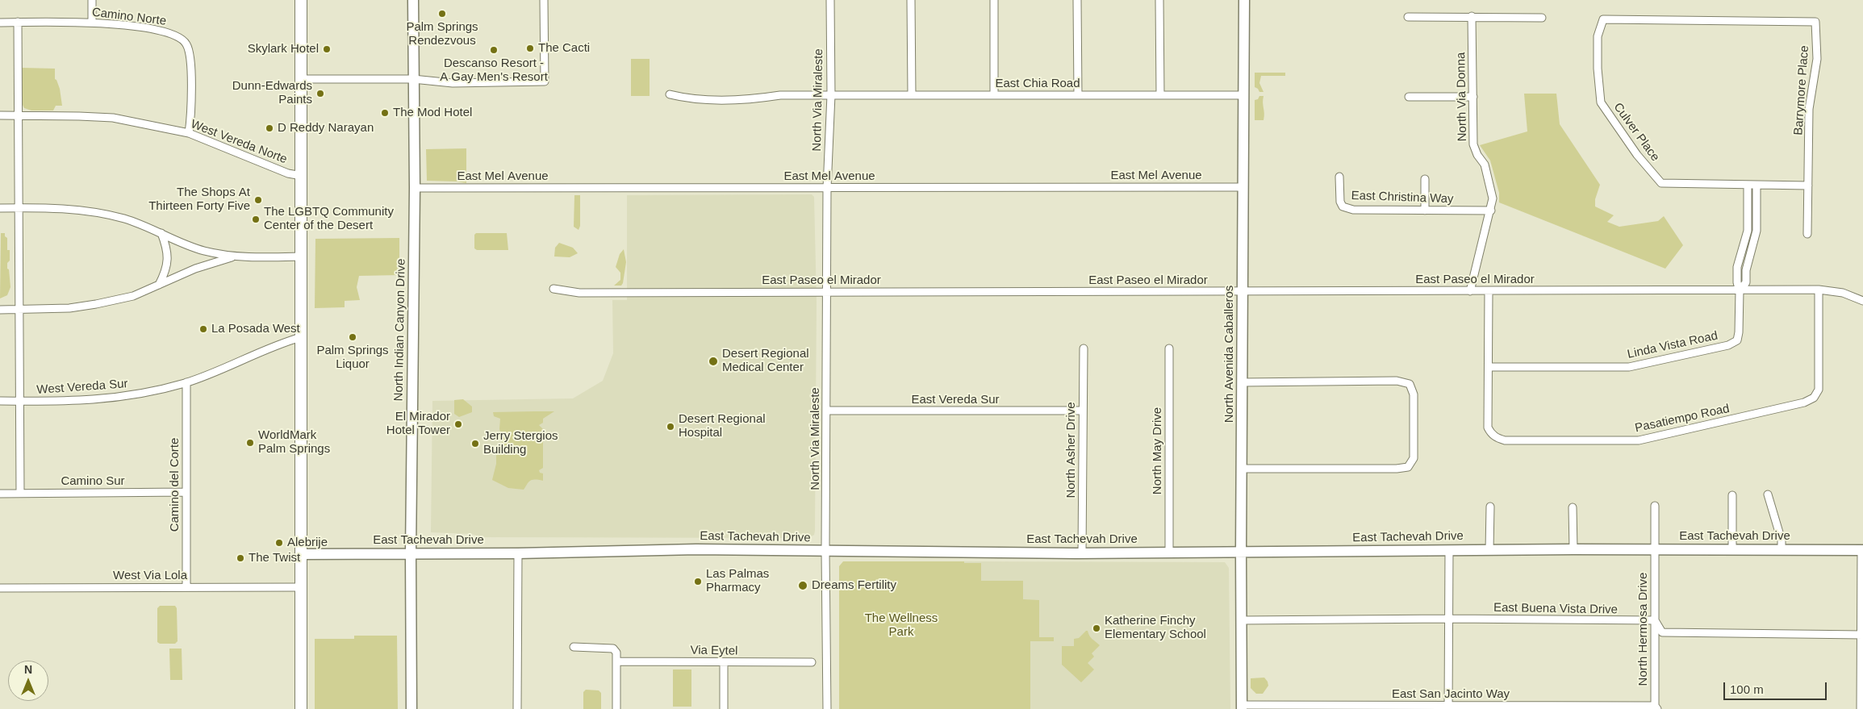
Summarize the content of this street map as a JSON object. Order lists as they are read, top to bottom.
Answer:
{
  "streets": {
    "street": [
      "Camino Norte",
      "East Chia Road",
      "Barrymore Place",
      "North Via Donna",
      "North Via Miraleste",
      "Culver Place",
      "West Vereda Norte",
      "East Mel Avenue",
      "East Christina Way",
      "East Paseo el Mirador",
      "North Indian Canyon Drive",
      "Linda Vista Road",
      "North Avenida Caballeros",
      "West Vereda Sur",
      "East Vereda Sur",
      "Pasatiempo Road",
      "North Asher Drive",
      "North May Drive",
      "Camino Sur",
      "Camino del Corte",
      "East Tachevah Drive",
      "West Via Lola",
      "East Buena Vista Drive",
      "North Hermosa Drive",
      "Via Eytel",
      "East San Jacinto Way"
    ]
  },
  "crossings": [
    ["Camino Norte", "West Vereda Norte"],
    ["East Chia Road", "North Via Miraleste"],
    ["East Chia Road", "North Avenida Caballeros"],
    ["Barrymore Place", "Culver Place"],
    ["North Via Donna", "East Christina Way"],
    ["North Via Donna", "East Paseo el Mirador"],
    ["North Via Miraleste", "East Mel Avenue"],
    ["North Via Miraleste", "East Paseo el Mirador"],
    ["North Via Miraleste", "East Vereda Sur"],
    ["North Via Miraleste", "East Tachevah Drive"],
    ["East Mel Avenue", "North Indian Canyon Drive"],
    ["East Mel Avenue", "North Avenida Caballeros"],
    ["East Paseo el Mirador", "Linda Vista Road"],
    ["East Paseo el Mirador", "North Avenida Caballeros"],
    ["East Paseo el Mirador", "Pasatiempo Road"],
    ["North Indian Canyon Drive", "East Tachevah Drive"],
    ["Linda Vista Road", "Pasatiempo Road"],
    ["North Avenida Caballeros", "East Tachevah Drive"],
    ["North Avenida Caballeros", "East Buena Vista Drive"],
    ["North Avenida Caballeros", "East San Jacinto Way"],
    ["West Vereda Sur", "Camino del Corte"],
    ["East Vereda Sur", "North Asher Drive"],
    ["North Asher Drive", "East Tachevah Drive"],
    ["North May Drive", "East Tachevah Drive"],
    ["Camino Sur", "Camino del Corte"],
    ["Camino del Corte", "West Via Lola"],
    ["East Tachevah Drive", "North Hermosa Drive"],
    ["East Buena Vista Drive", "North Hermosa Drive"],
    ["North Hermosa Drive", "East San Jacinto Way"]
  ],
  "parks": ["The Wellness Park"],
  "places": [
    "Palm Springs Rendezvous",
    "The Cacti",
    "Skylark Hotel",
    "Descanso Resort - A Gay Men's Resort",
    "Dunn-Edwards Paints",
    "The Mod Hotel",
    "D Reddy Narayan",
    "The Shops At Thirteen Forty Five",
    "The LGBTQ Community Center of the Desert",
    "La Posada West",
    "Palm Springs Liquor",
    "Desert Regional Medical Center",
    "El Mirador Hotel Tower",
    "Desert Regional Hospital",
    "WorldMark Palm Springs",
    "Jerry Stergios Building",
    "Alebrije",
    "The Twist",
    "Las Palmas Pharmacy",
    "Dreams Fertility",
    "Katherine Finchy Elementary School"
  ],
  "scale_bar": "100 m",
  "north": "top"
}
